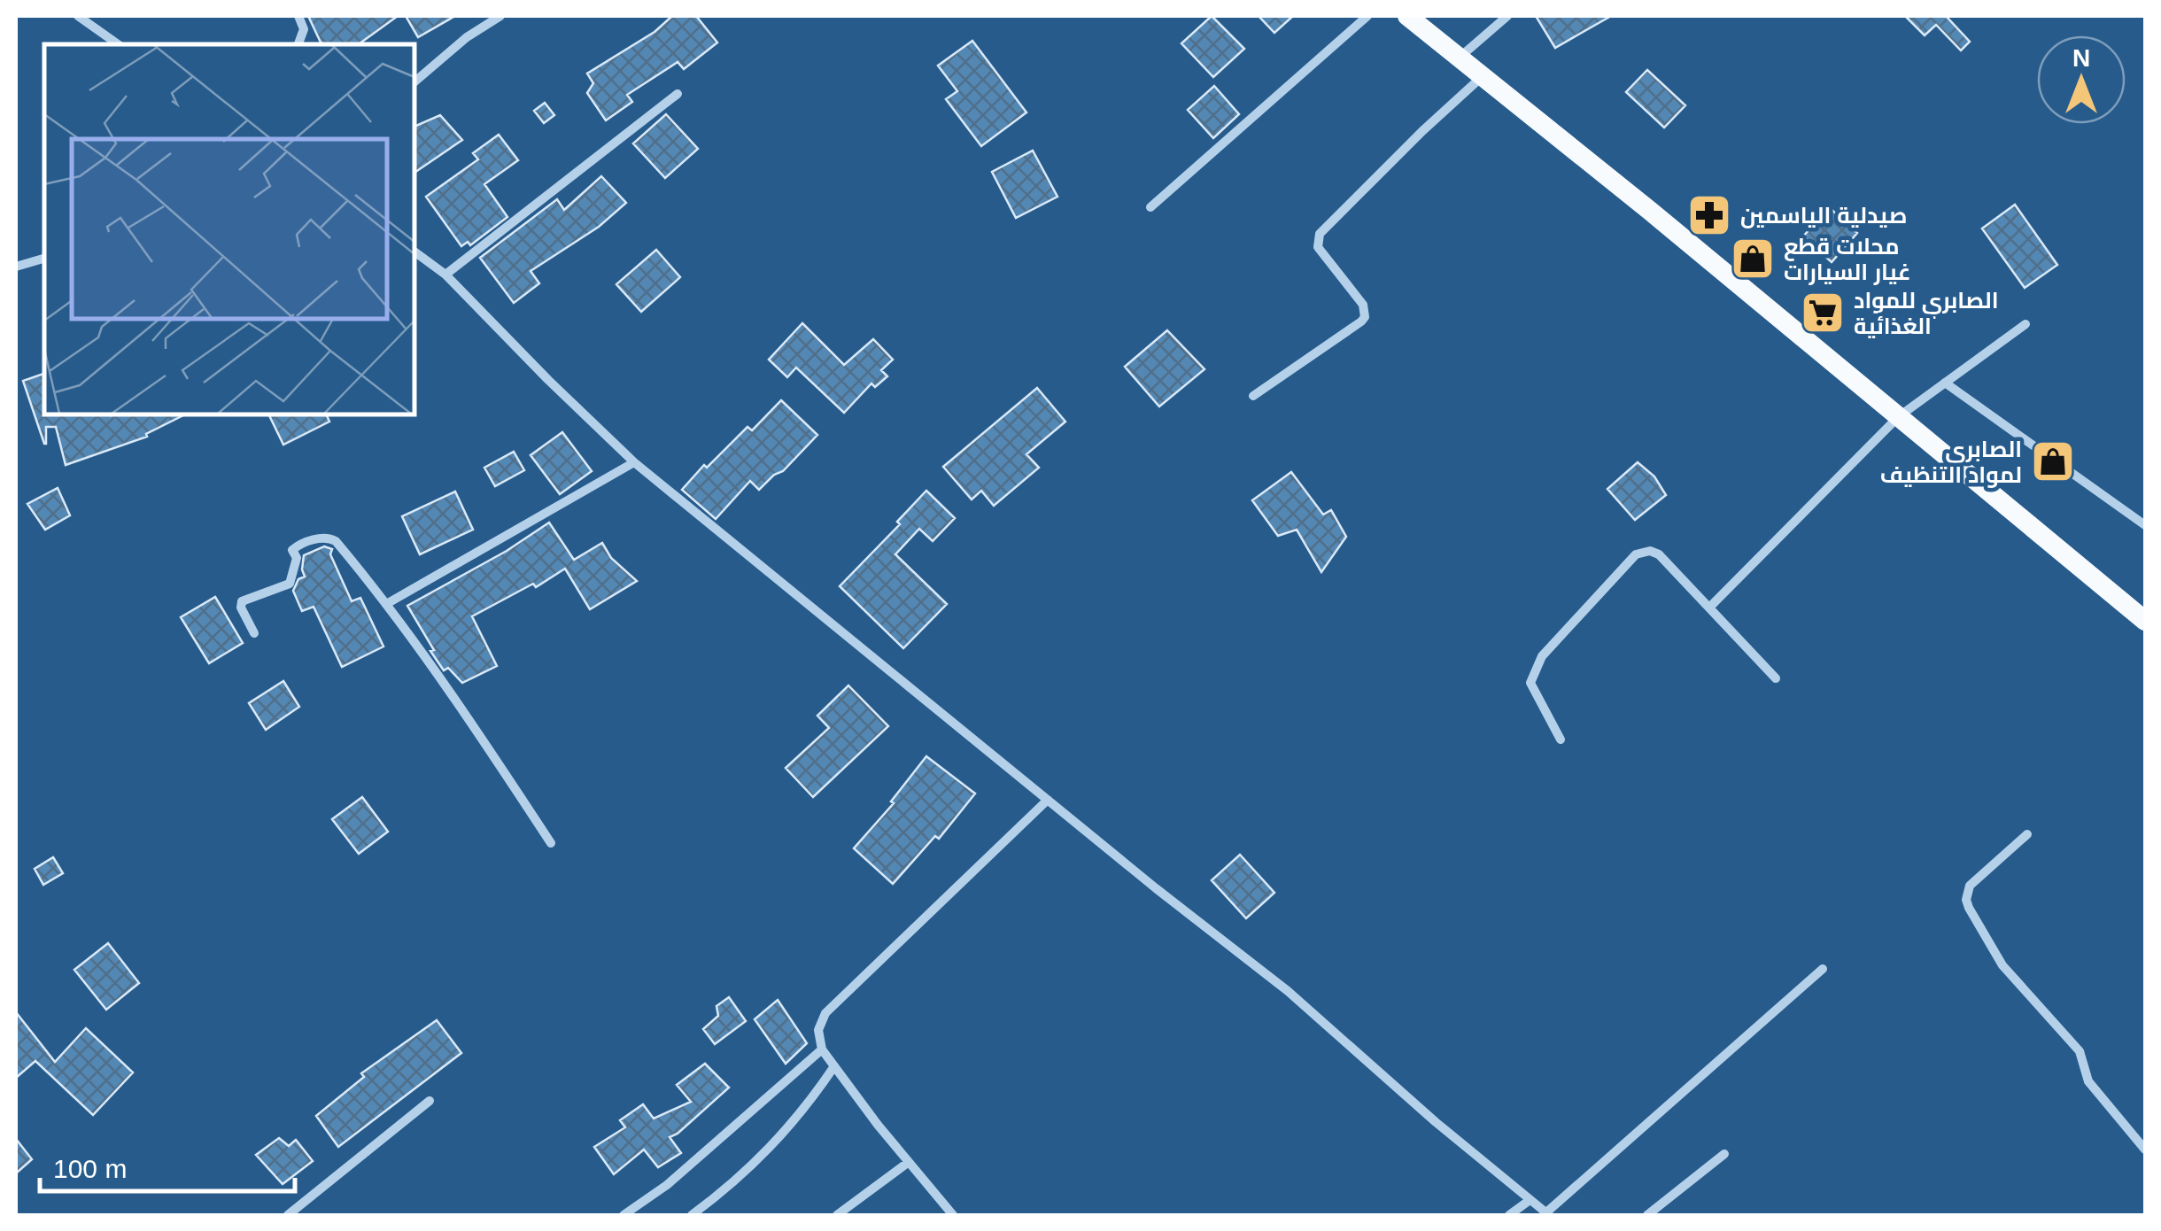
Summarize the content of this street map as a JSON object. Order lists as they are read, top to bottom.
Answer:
{
  "places": {
    "pharmacy": ["صيدلية الياسمين"],
    "shop": ["محلات قطع غيار السيارات", "الصابري لمواد التنظيف"],
    "supermarket": ["الصابري للمواد الغذائية"]
  },
  "scale_bar": "100 m",
  "north": "top"
}
